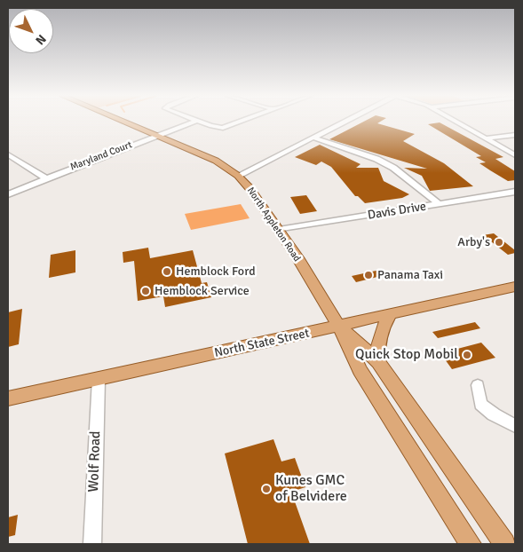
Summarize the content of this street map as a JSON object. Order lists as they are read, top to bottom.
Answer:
{
  "streets": {
    "main road": ["North Appleton Road", "North State Street"],
    "street": ["Maryland Court", "Davis Drive", "Wolf Road"]
  },
  "crossings": [
    ["Maryland Court", "North Appleton Road"],
    ["Davis Drive", "North Appleton Road"],
    ["North Appleton Road", "North State Street"],
    ["North State Street", "Wolf Road"]
  ],
  "places": [
    "Arby's",
    "Hemblock Ford",
    "Panama Taxi",
    "Hemblock Service",
    "Quick Stop Mobil",
    "Kunes GMC of Belvidere"
  ],
  "north": "bottom right"
}
